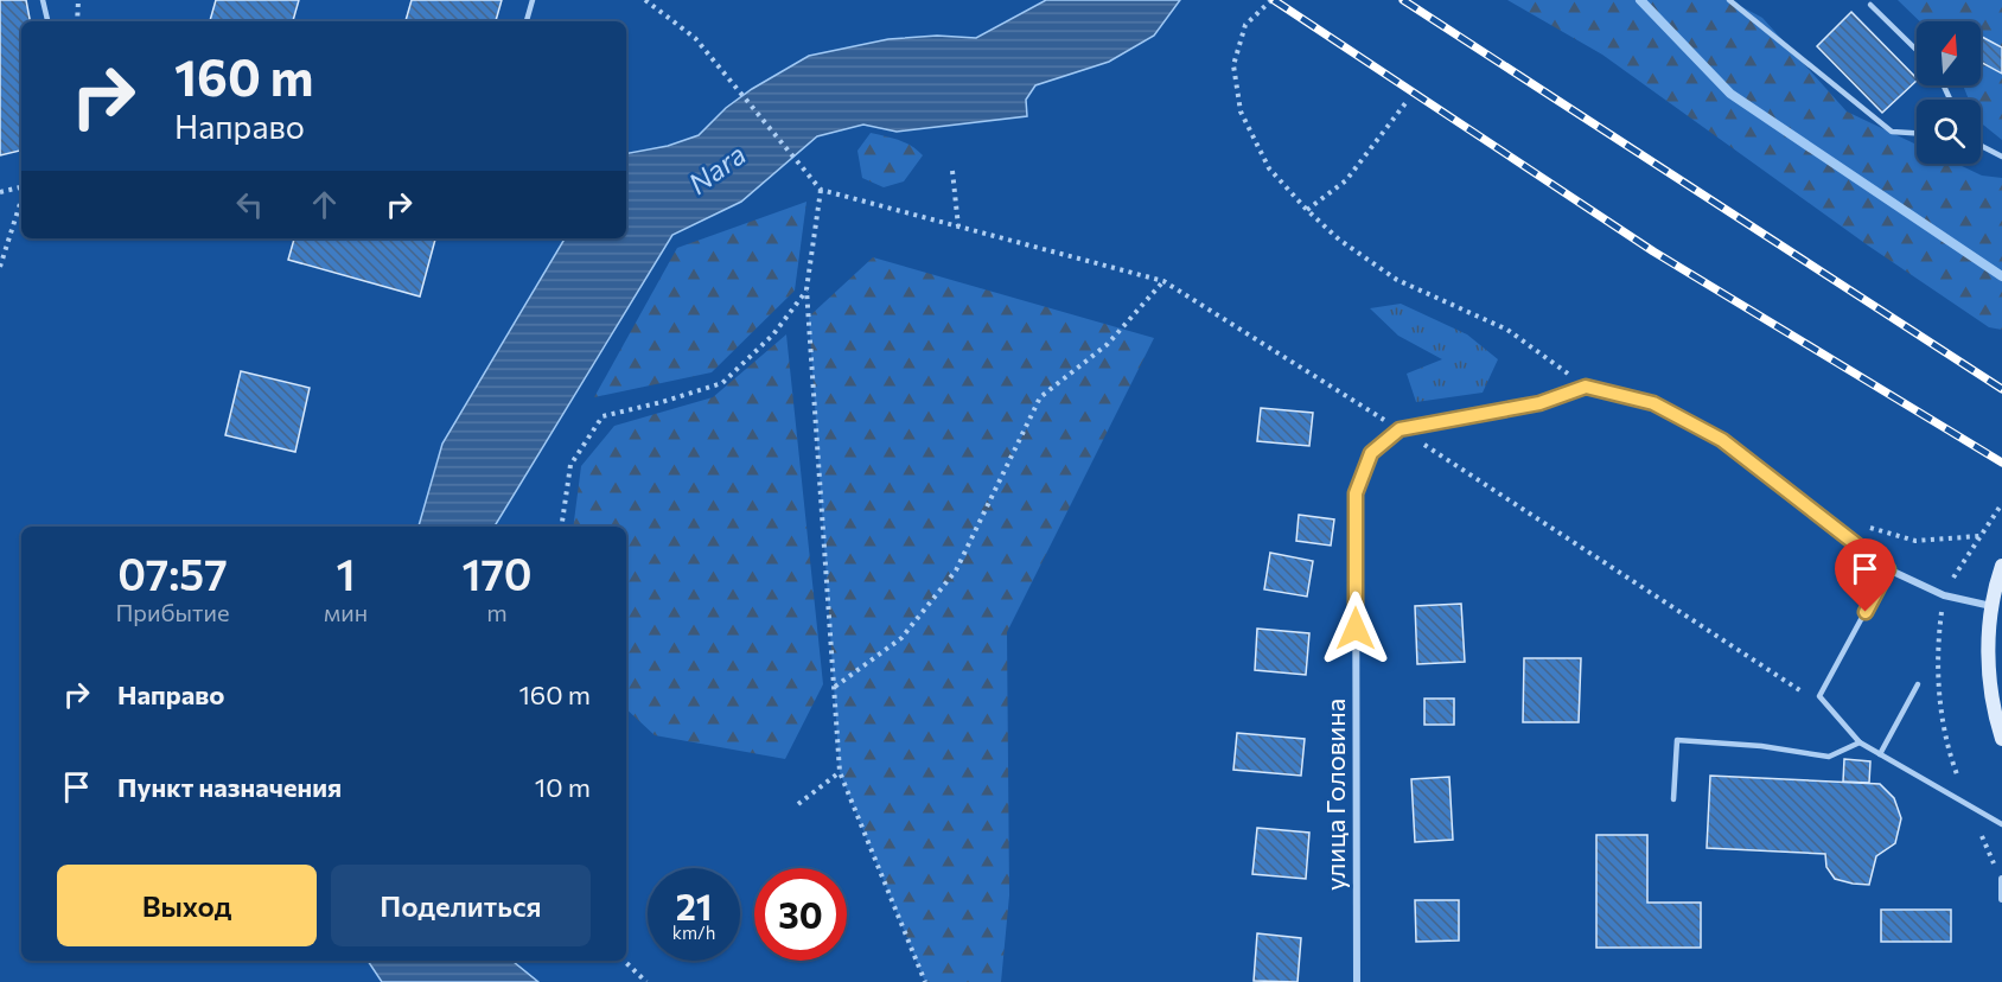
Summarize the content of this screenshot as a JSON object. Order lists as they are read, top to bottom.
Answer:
{
  "streets": {
    "street": ["улица Головина"]
  },
  "water": ["Nara"],
  "north": "top",
  "page": {
    "turn": ["160 m", "Направо"],
    "eta": [
      "07:57",
      "Прибытие",
      "1",
      "мин",
      "170",
      "m"
    ],
    "list": [
      {
        "name": "Направо",
        "value": "160 m"
      },
      {
        "name": "Пункт назначения",
        "value": "10 m"
      }
    ],
    "buttons": ["Выход", "Поделиться"],
    "speed": "21 km/h",
    "limit": "30"
  }
}
